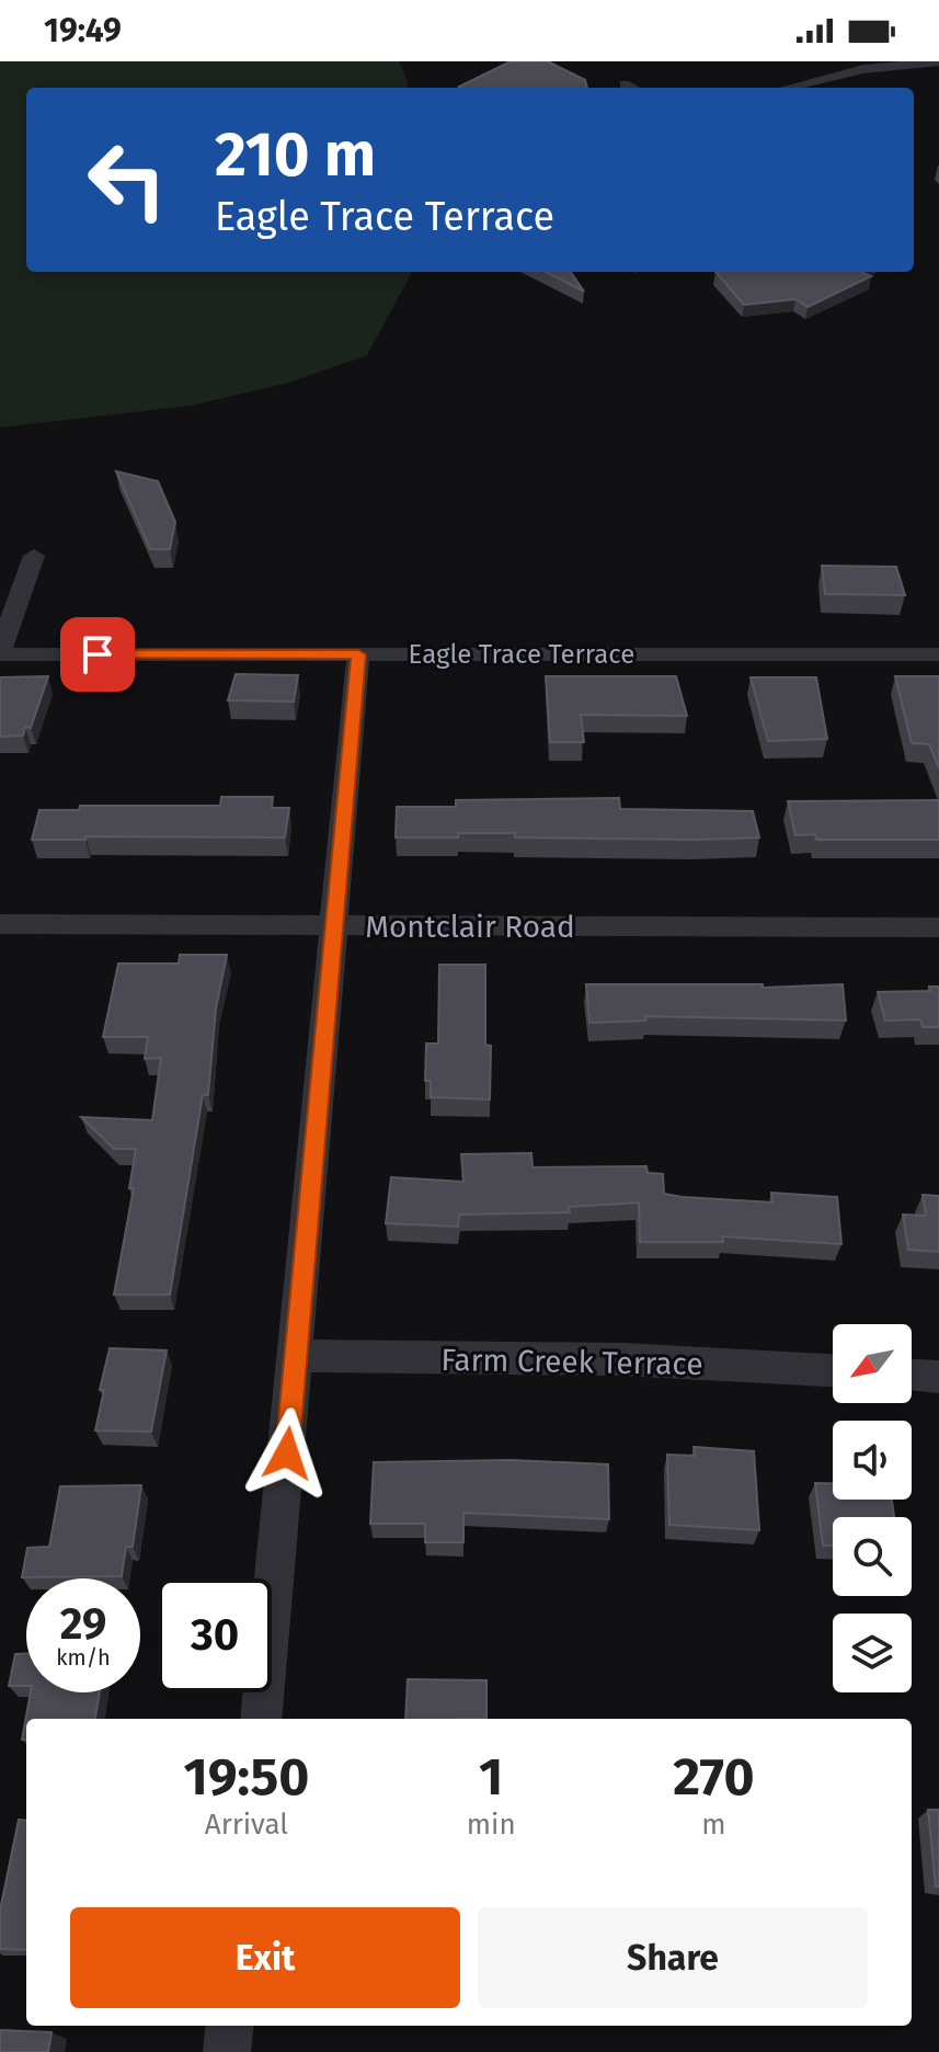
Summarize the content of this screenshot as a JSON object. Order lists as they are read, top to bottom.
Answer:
{
  "streets": {
    "street": ["Eagle Trace Terrace", "Montclair Road", "Farm Creek Terrace"]
  },
  "north": "bottom left",
  "page": {
    "status": "19:49",
    "turn": ["210 m", "Eagle Trace Terrace"],
    "speed": "29 km/h",
    "limit": "30",
    "eta": [
      "19:50",
      "Arrival",
      "1",
      "min",
      "270",
      "m"
    ],
    "buttons": ["Exit", "Share"]
  }
}
